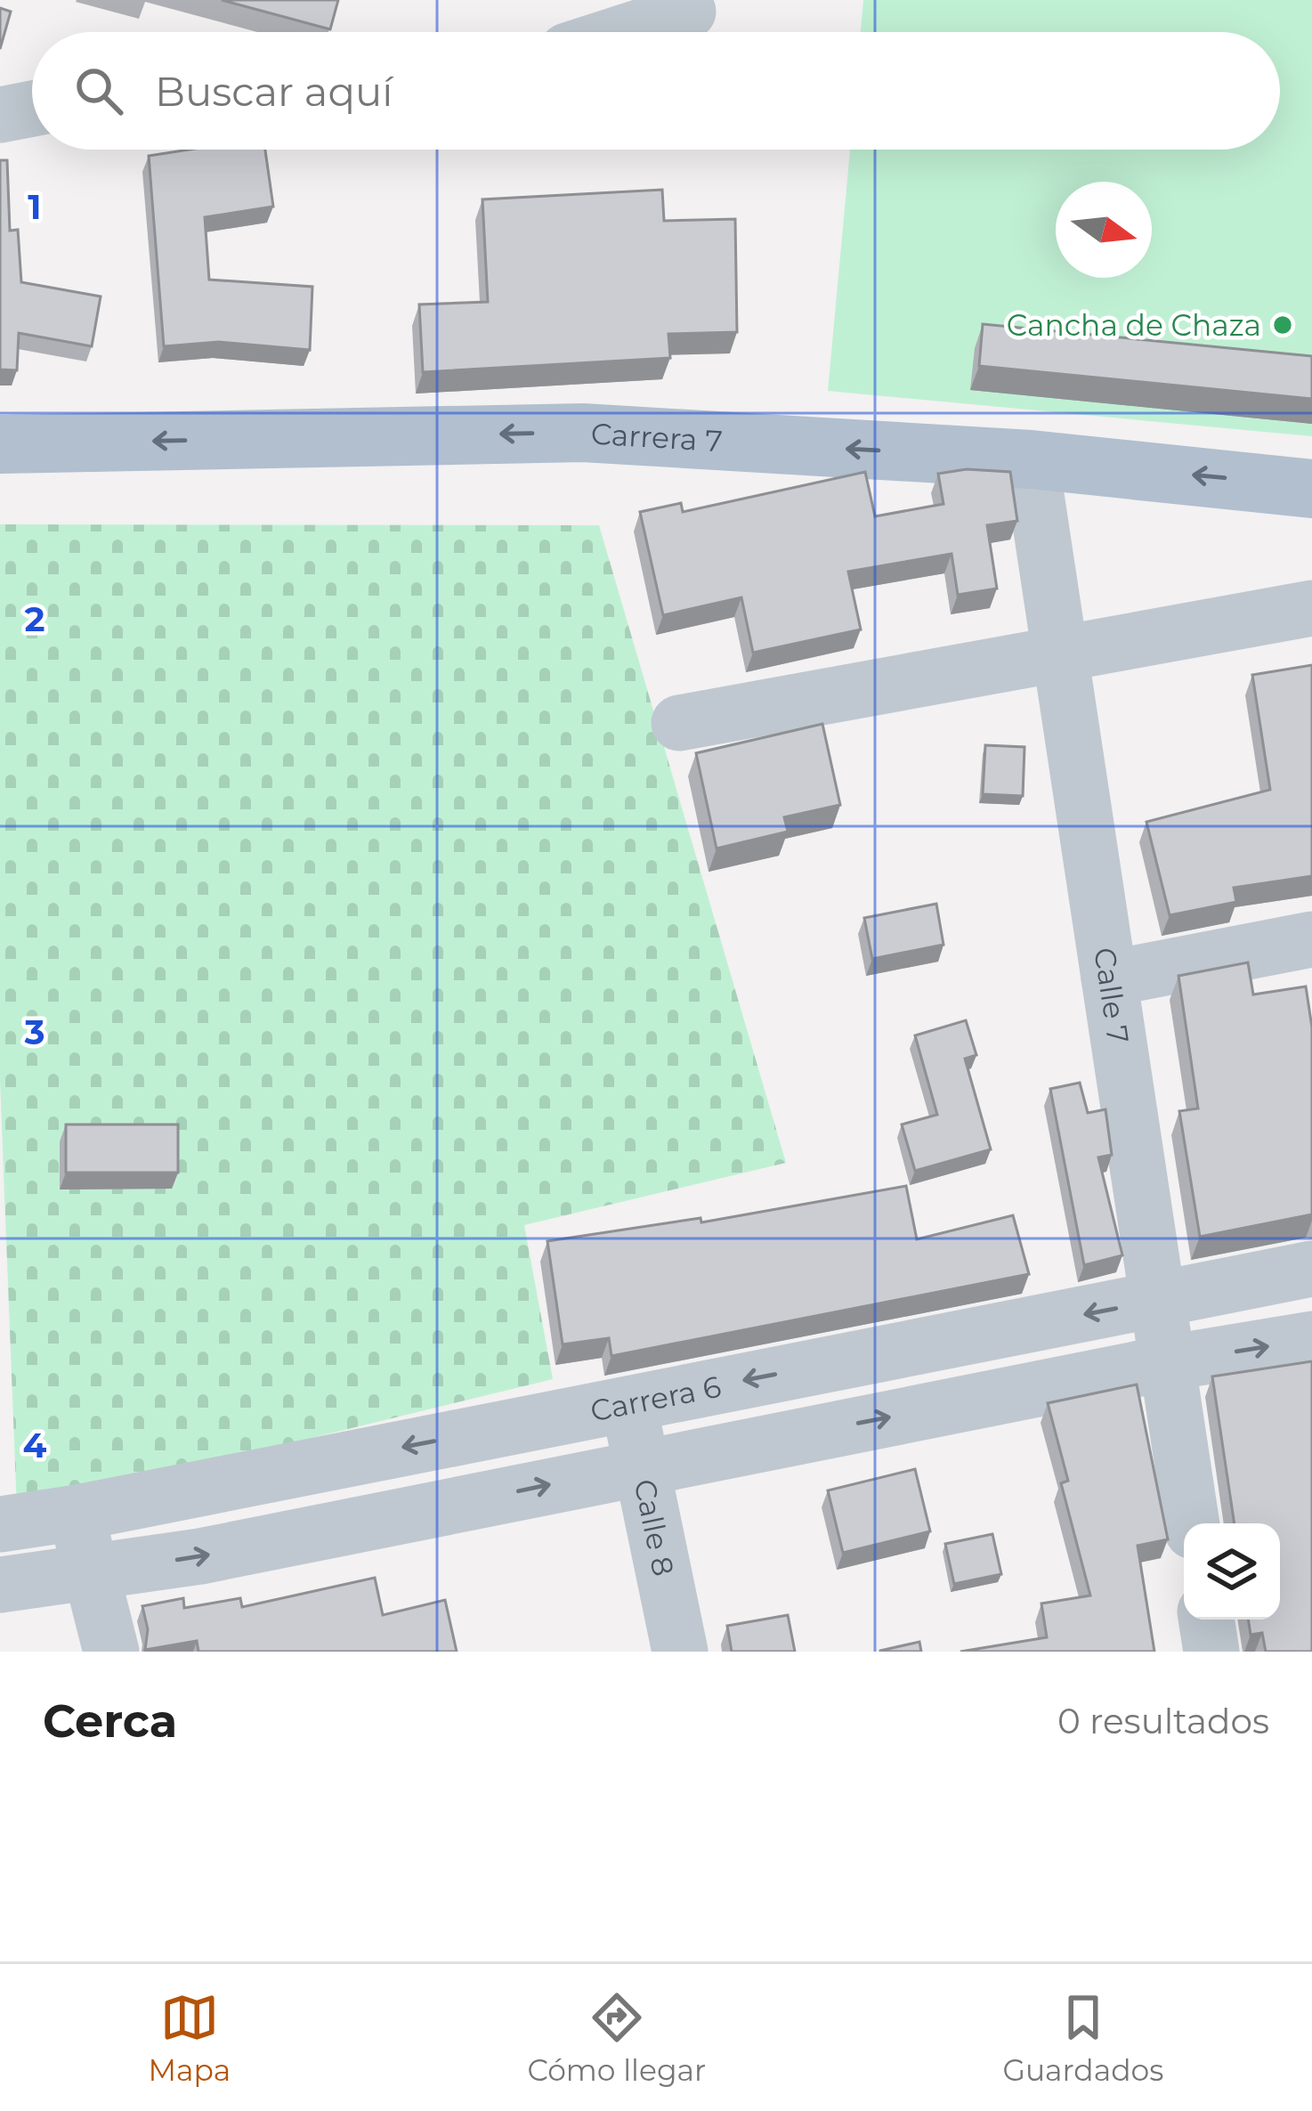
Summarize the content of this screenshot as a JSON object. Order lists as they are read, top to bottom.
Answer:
{
  "streets": {
    "main road": ["Carrera 7"],
    "street": ["Calle 7", "Carrera 6", "Calle 8"]
  },
  "crossings": [
    ["Carrera 7", "Calle 7"],
    ["Calle 7", "Carrera 6"],
    ["Carrera 6", "Calle 8"]
  ],
  "one_way": ["Carrera 7"],
  "places": ["Cancha de Chaza"],
  "north": "right",
  "page": {
    "search": "Buscar aquí",
    "heading": ["Cerca", "0 resultados"],
    "nav": ["Mapa", "Cómo llegar", "Guardados"]
  },
  "grid": {
    "rows": [
      "1",
      "2",
      "3",
      "4"
    ]
  }
}
